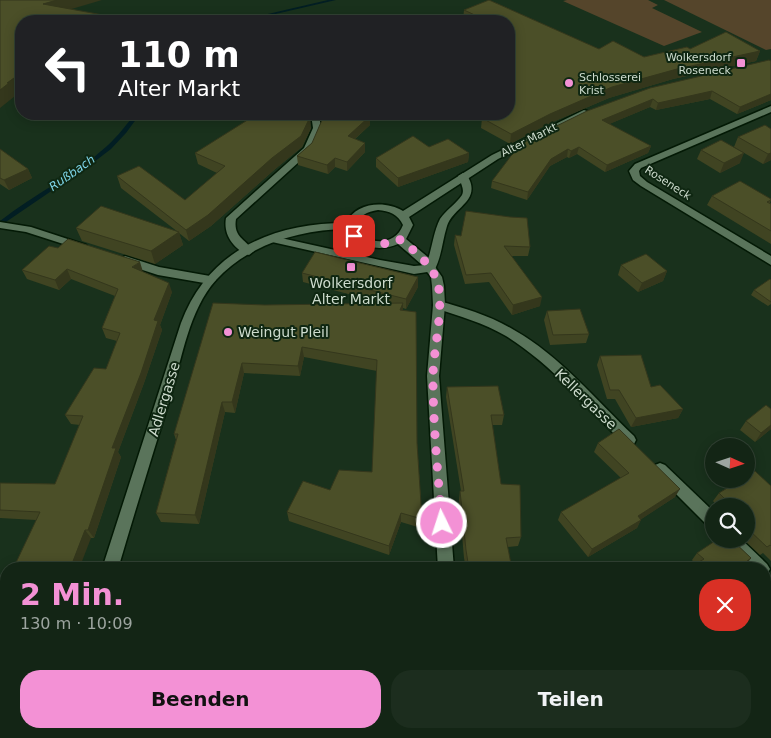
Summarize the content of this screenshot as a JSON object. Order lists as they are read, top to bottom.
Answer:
{
  "streets": {
    "street": [
      "Alter Markt",
      "Roseneck",
      "Adlergasse",
      "Kellergasse"
    ]
  },
  "crossings": [
    ["Alter Markt", "Adlergasse"]
  ],
  "water": ["Rußbach"],
  "places": {
    "transit": ["Wolkersdorf Roseneck", "Wolkersdorf Alter Markt"],
    "other": ["Schlosserei Krist", "Weingut Pleil"]
  },
  "north": "right",
  "page": {
    "turn": ["110 m", "Alter Markt"],
    "heading": ["2 Min.", "130 m · 10:09"],
    "buttons": ["Beenden", "Teilen"]
  }
}
